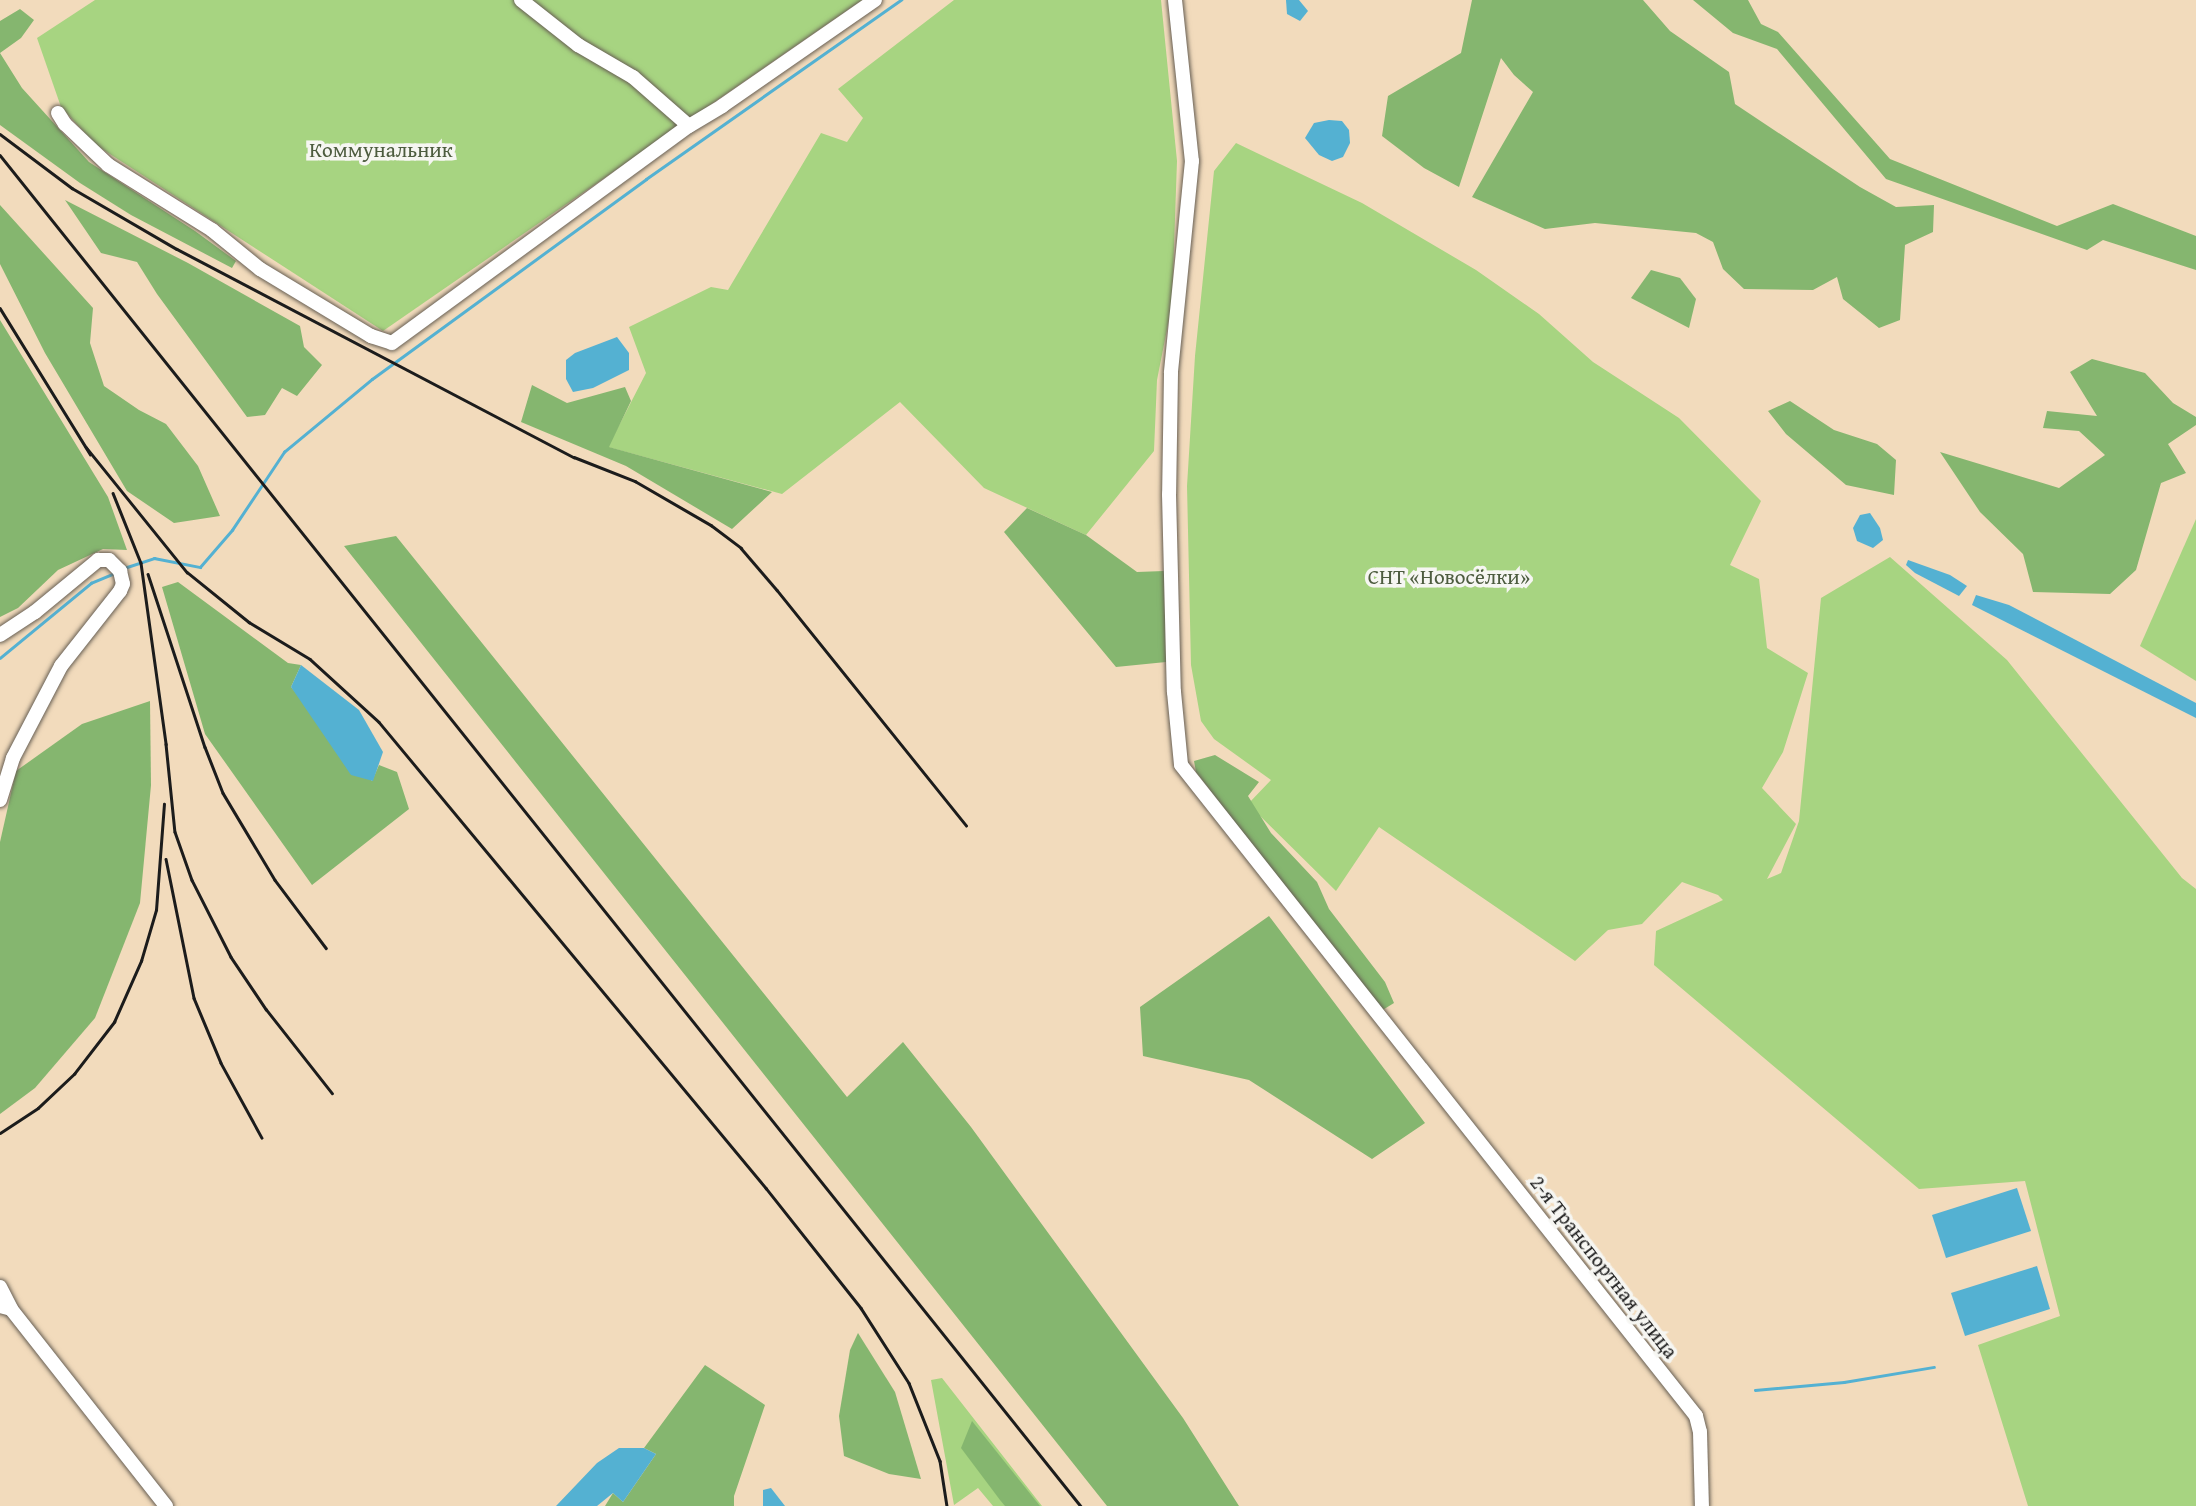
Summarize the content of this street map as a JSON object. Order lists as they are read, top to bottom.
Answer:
{
  "streets": {
    "street": ["2-я Транспортная улица"]
  },
  "parks": ["Коммунальник", "СНТ «Новосёлки»"]
}
